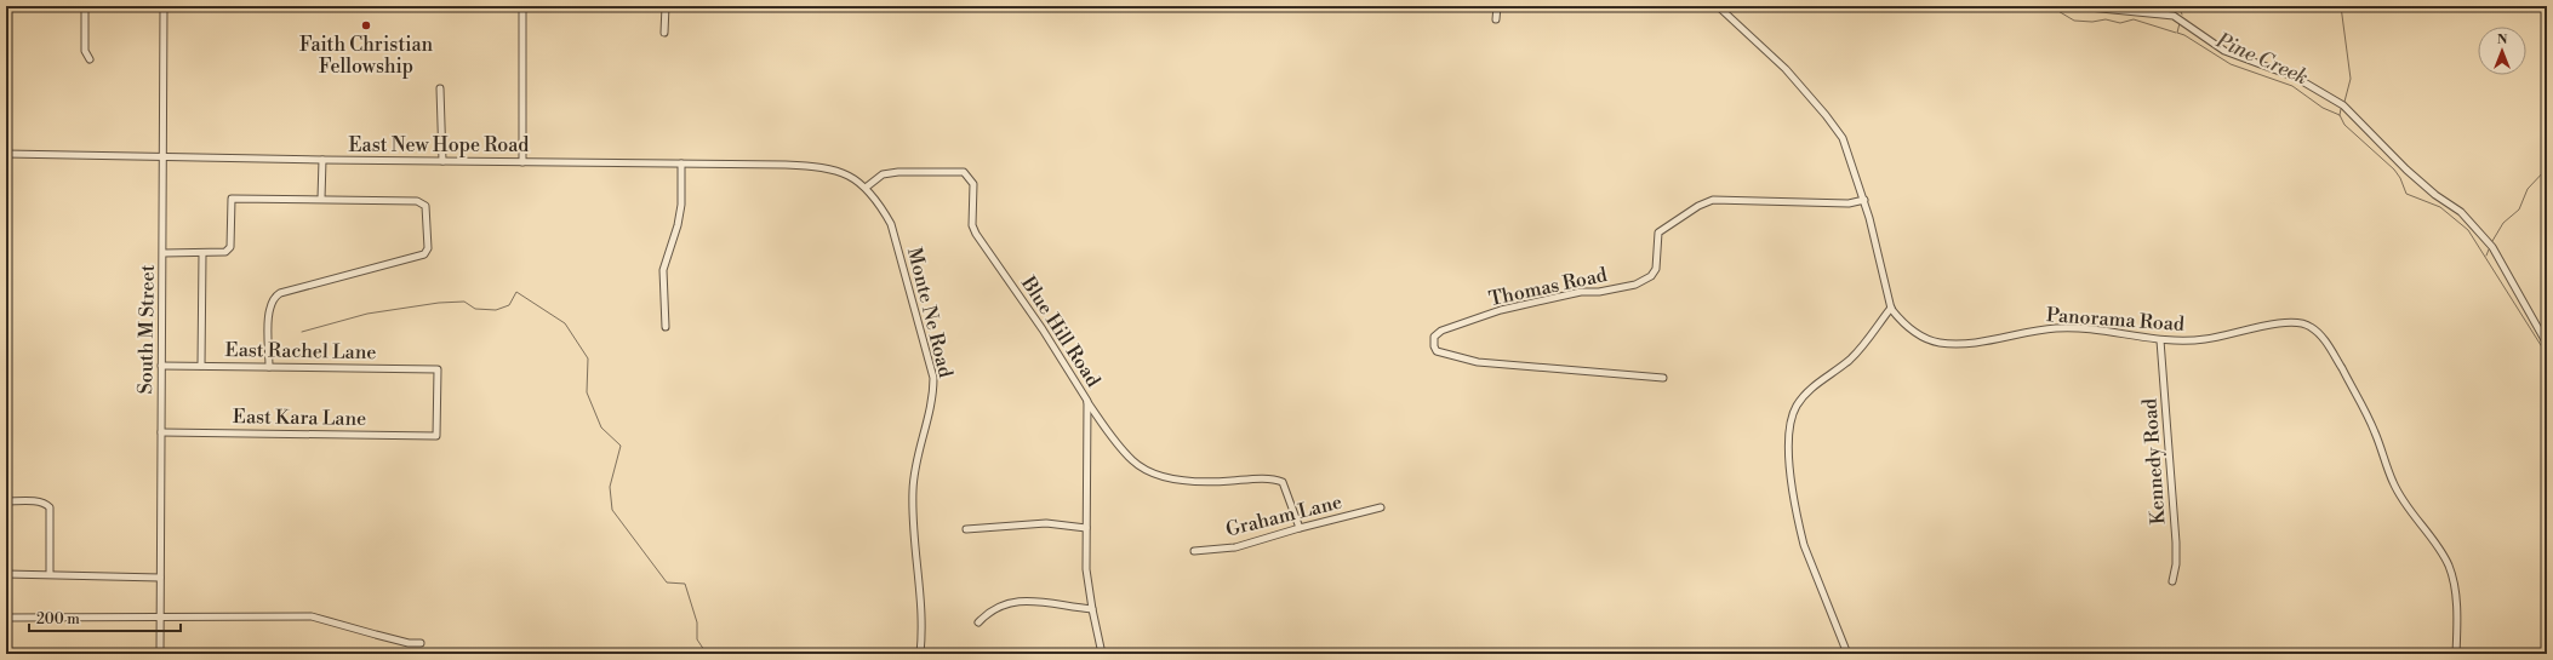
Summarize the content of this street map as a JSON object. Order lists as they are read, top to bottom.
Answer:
{
  "streets": {
    "street": [
      "East New Hope Road",
      "Thomas Road",
      "Monte Ne Road",
      "Panorama Road",
      "South M Street",
      "Blue Hill Road",
      "East Rachel Lane",
      "East Kara Lane",
      "Kennedy Road",
      "Graham Lane"
    ]
  },
  "crossings": [
    ["East New Hope Road", "Monte Ne Road"],
    ["East New Hope Road", "South M Street"],
    ["East New Hope Road", "Blue Hill Road"],
    ["Thomas Road", "Panorama Road"],
    ["Monte Ne Road", "Blue Hill Road"],
    ["Panorama Road", "Kennedy Road"],
    ["South M Street", "East Rachel Lane"],
    ["South M Street", "East Kara Lane"],
    ["East Rachel Lane", "East Kara Lane"]
  ],
  "water": ["Pine Creek"],
  "places": ["Faith Christian Fellowship"],
  "scale_bar": "200 m",
  "north": "top"
}
